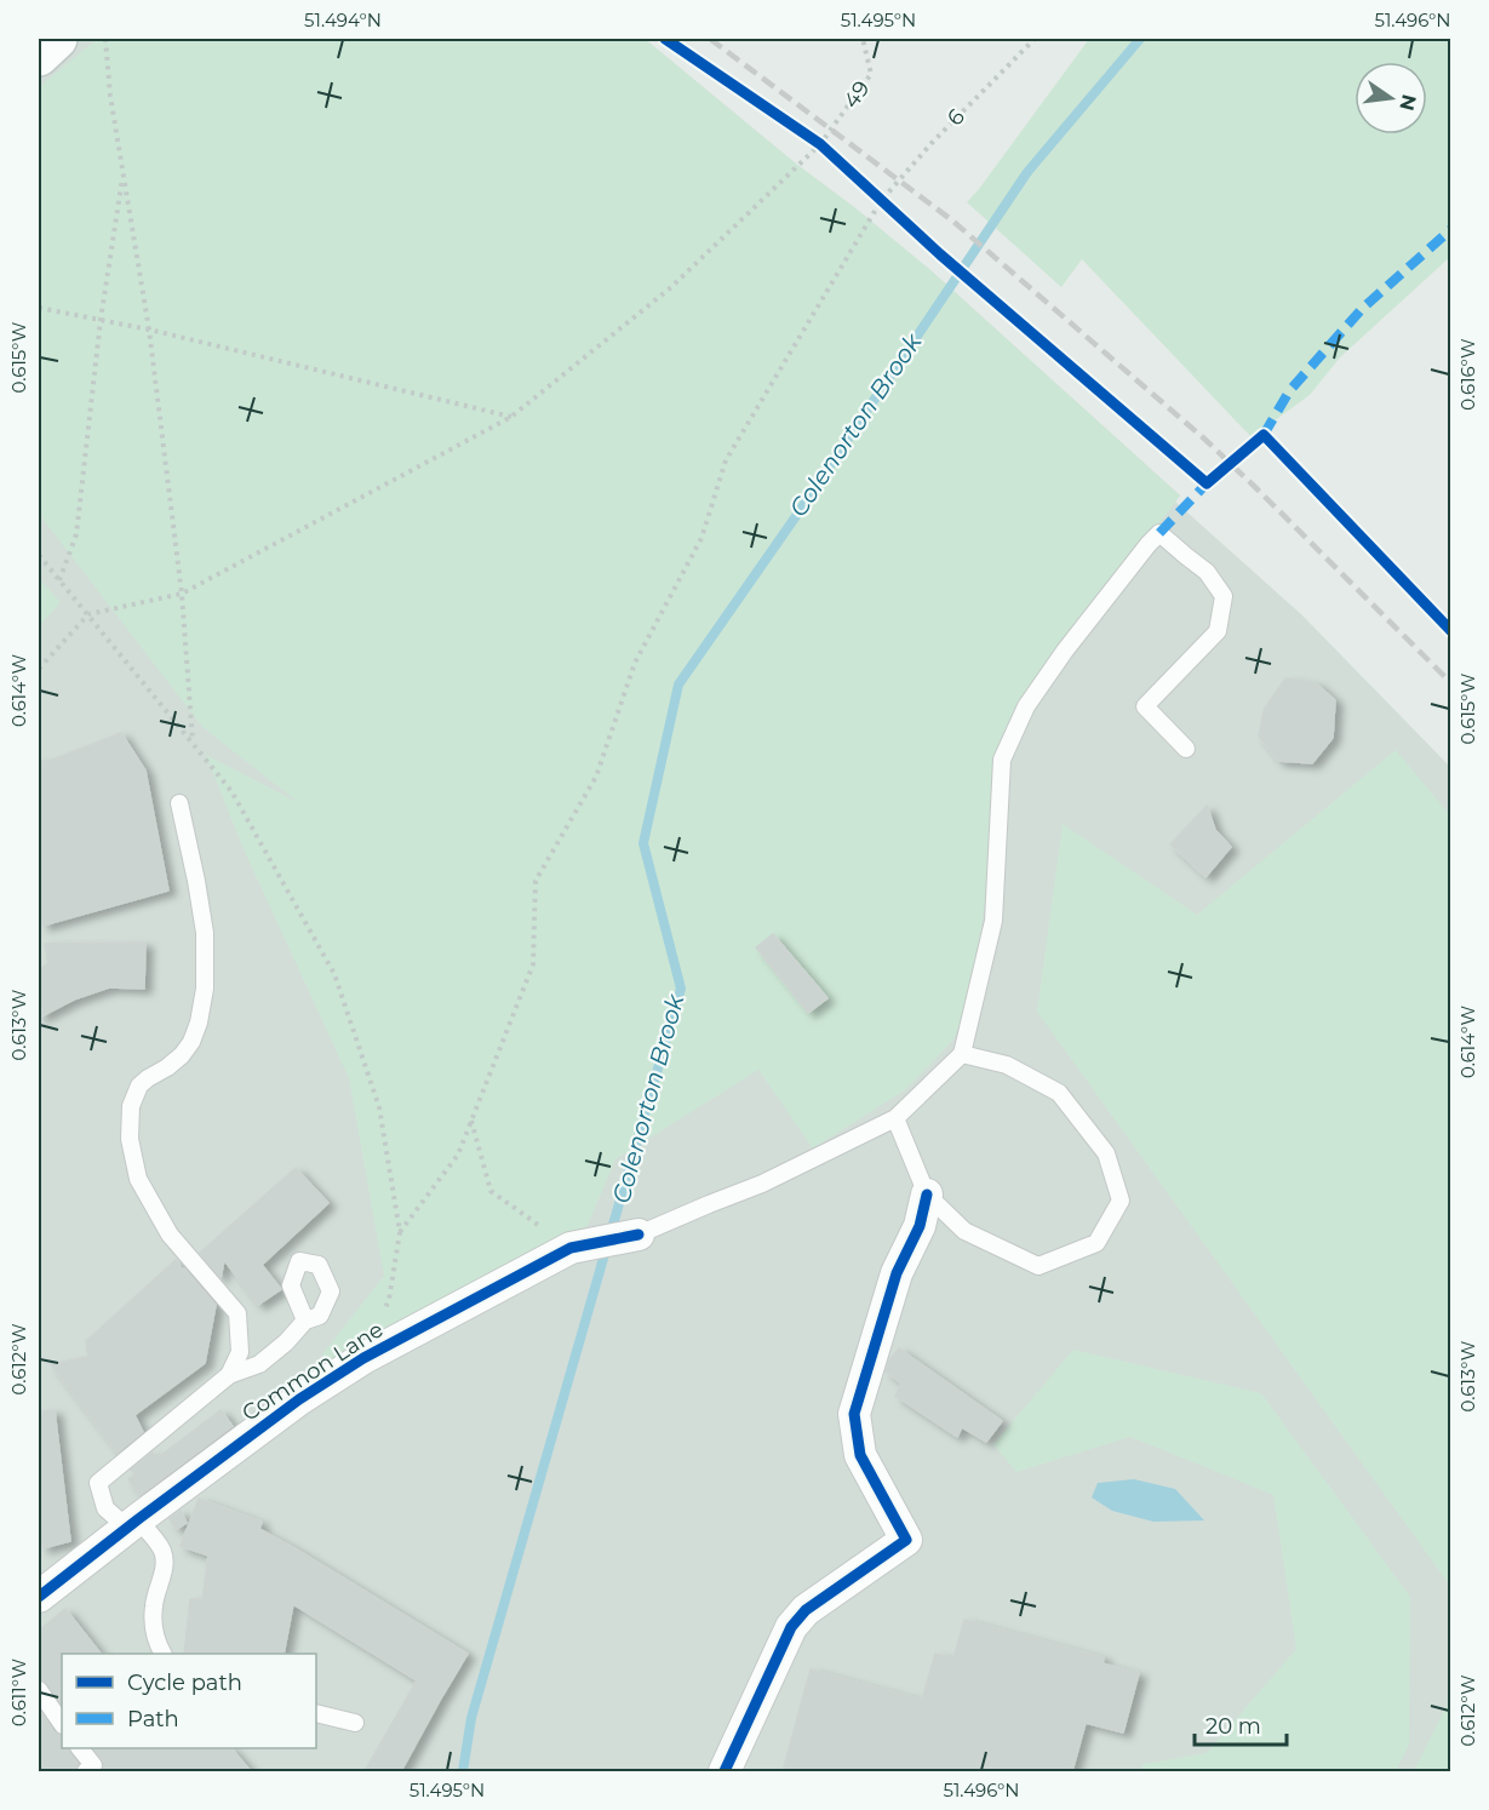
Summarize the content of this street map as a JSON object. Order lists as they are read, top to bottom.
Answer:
{
  "streets": {
    "street": ["Common Lane"],
    "path": ["49", "6"]
  },
  "water": ["Colenorton Brook"],
  "legend": ["Cycle path", "Path"],
  "scale_bar": "20 m",
  "north": "right",
  "coordinates": [
    "51.494°N",
    "51.495°N",
    "51.496°N",
    "0.615°W",
    "0.616°W",
    "0.614°W",
    "0.613°W",
    "0.612°W",
    "0.611°W"
  ]
}
